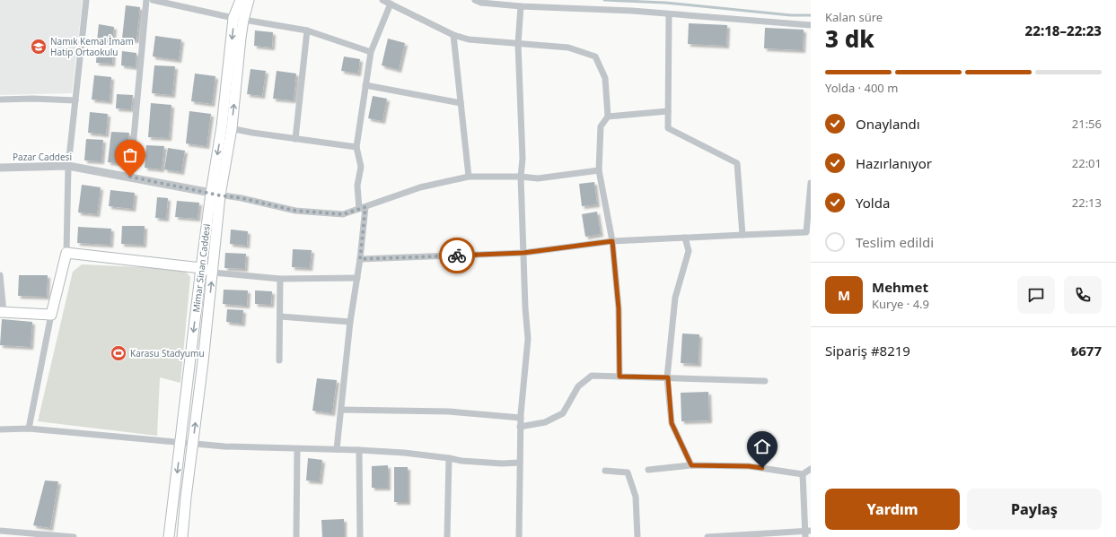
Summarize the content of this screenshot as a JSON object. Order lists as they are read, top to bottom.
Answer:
{
  "streets": {
    "main road": ["Mimar Sinan Caddesi"],
    "street": ["Pazar Caddesi"]
  },
  "crossings": [
    ["Pazar Caddesi", "Mimar Sinan Caddesi"]
  ],
  "places": {
    "school or university": ["Namık Kemal İmam Hatip Ortaokulu"],
    "sports": ["Karasu Stadyumu"]
  },
  "page": {
    "heading": ["3 dk", "Kalan süre", "22:18–22:23"],
    "panel": [
      "Mehmet",
      "Kurye · 4.9",
      "Sipariş #8219",
      "₺677"
    ],
    "bar": "Yolda · 400 m",
    "list": [
      ["Onaylandı", "21:56"],
      ["Hazırlanıyor", "22:01"],
      ["Yolda", "22:13"],
      "Teslim edildi"
    ],
    "round": "M",
    "buttons": ["Yardım", "Paylaş"]
  }
}
